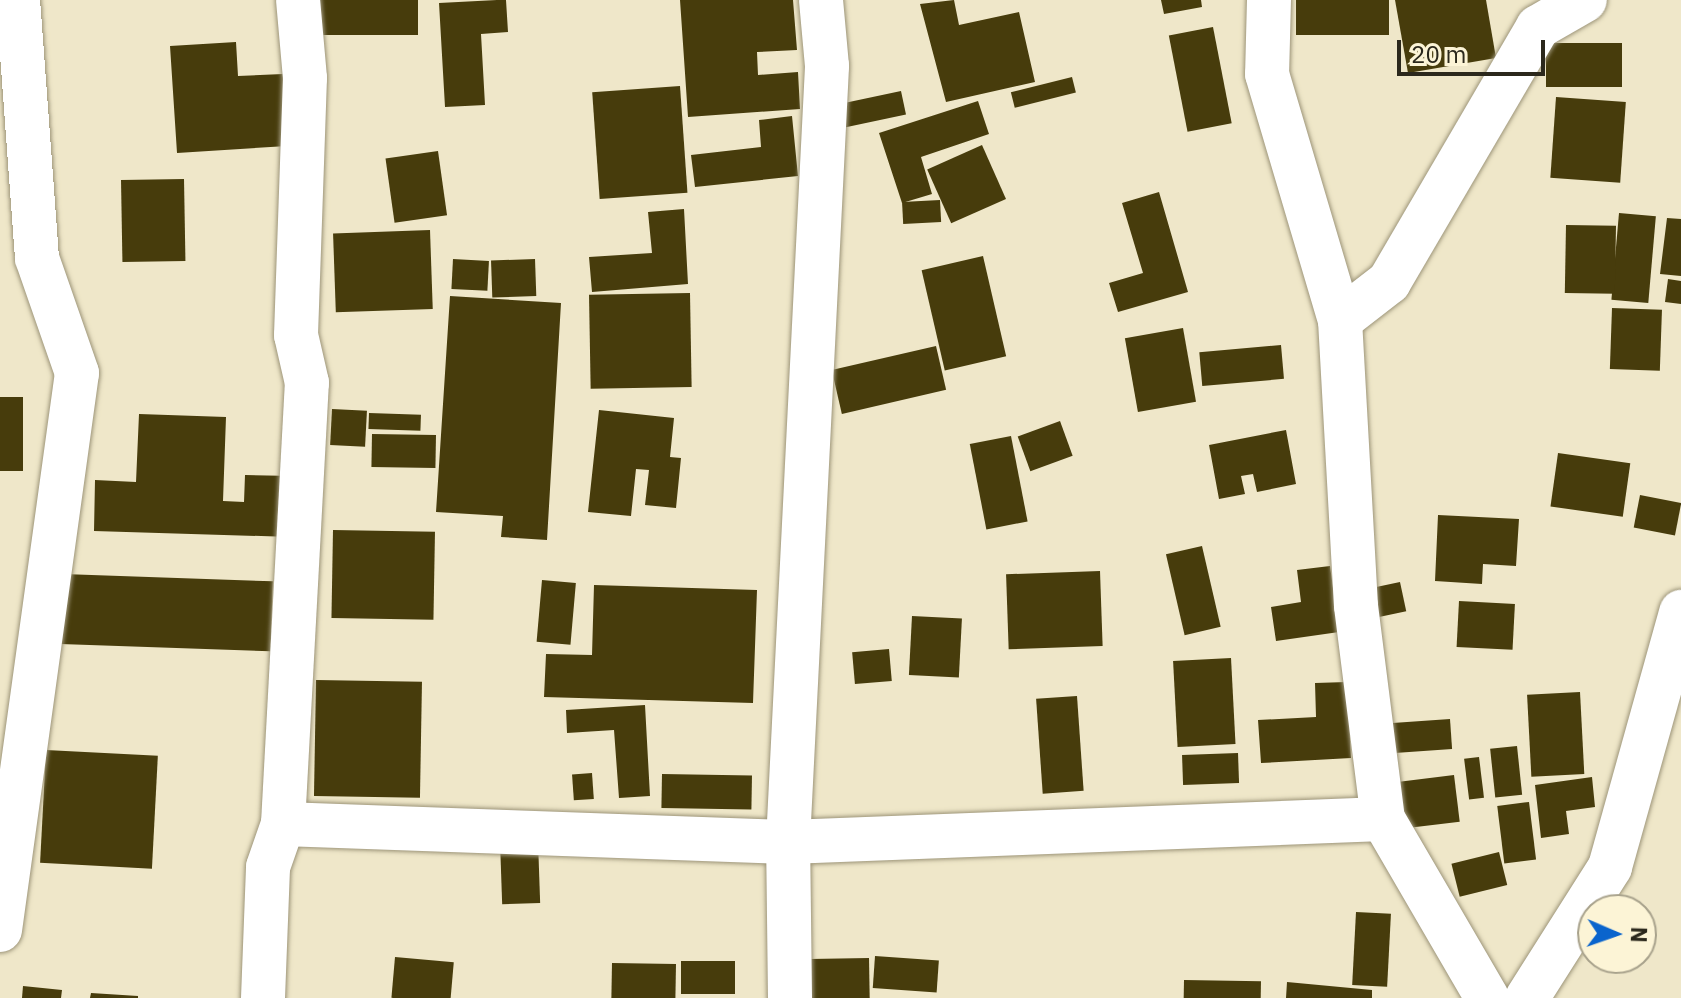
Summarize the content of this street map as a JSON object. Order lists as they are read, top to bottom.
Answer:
{
  "scale_bar": "20 m",
  "north": "right"
}
